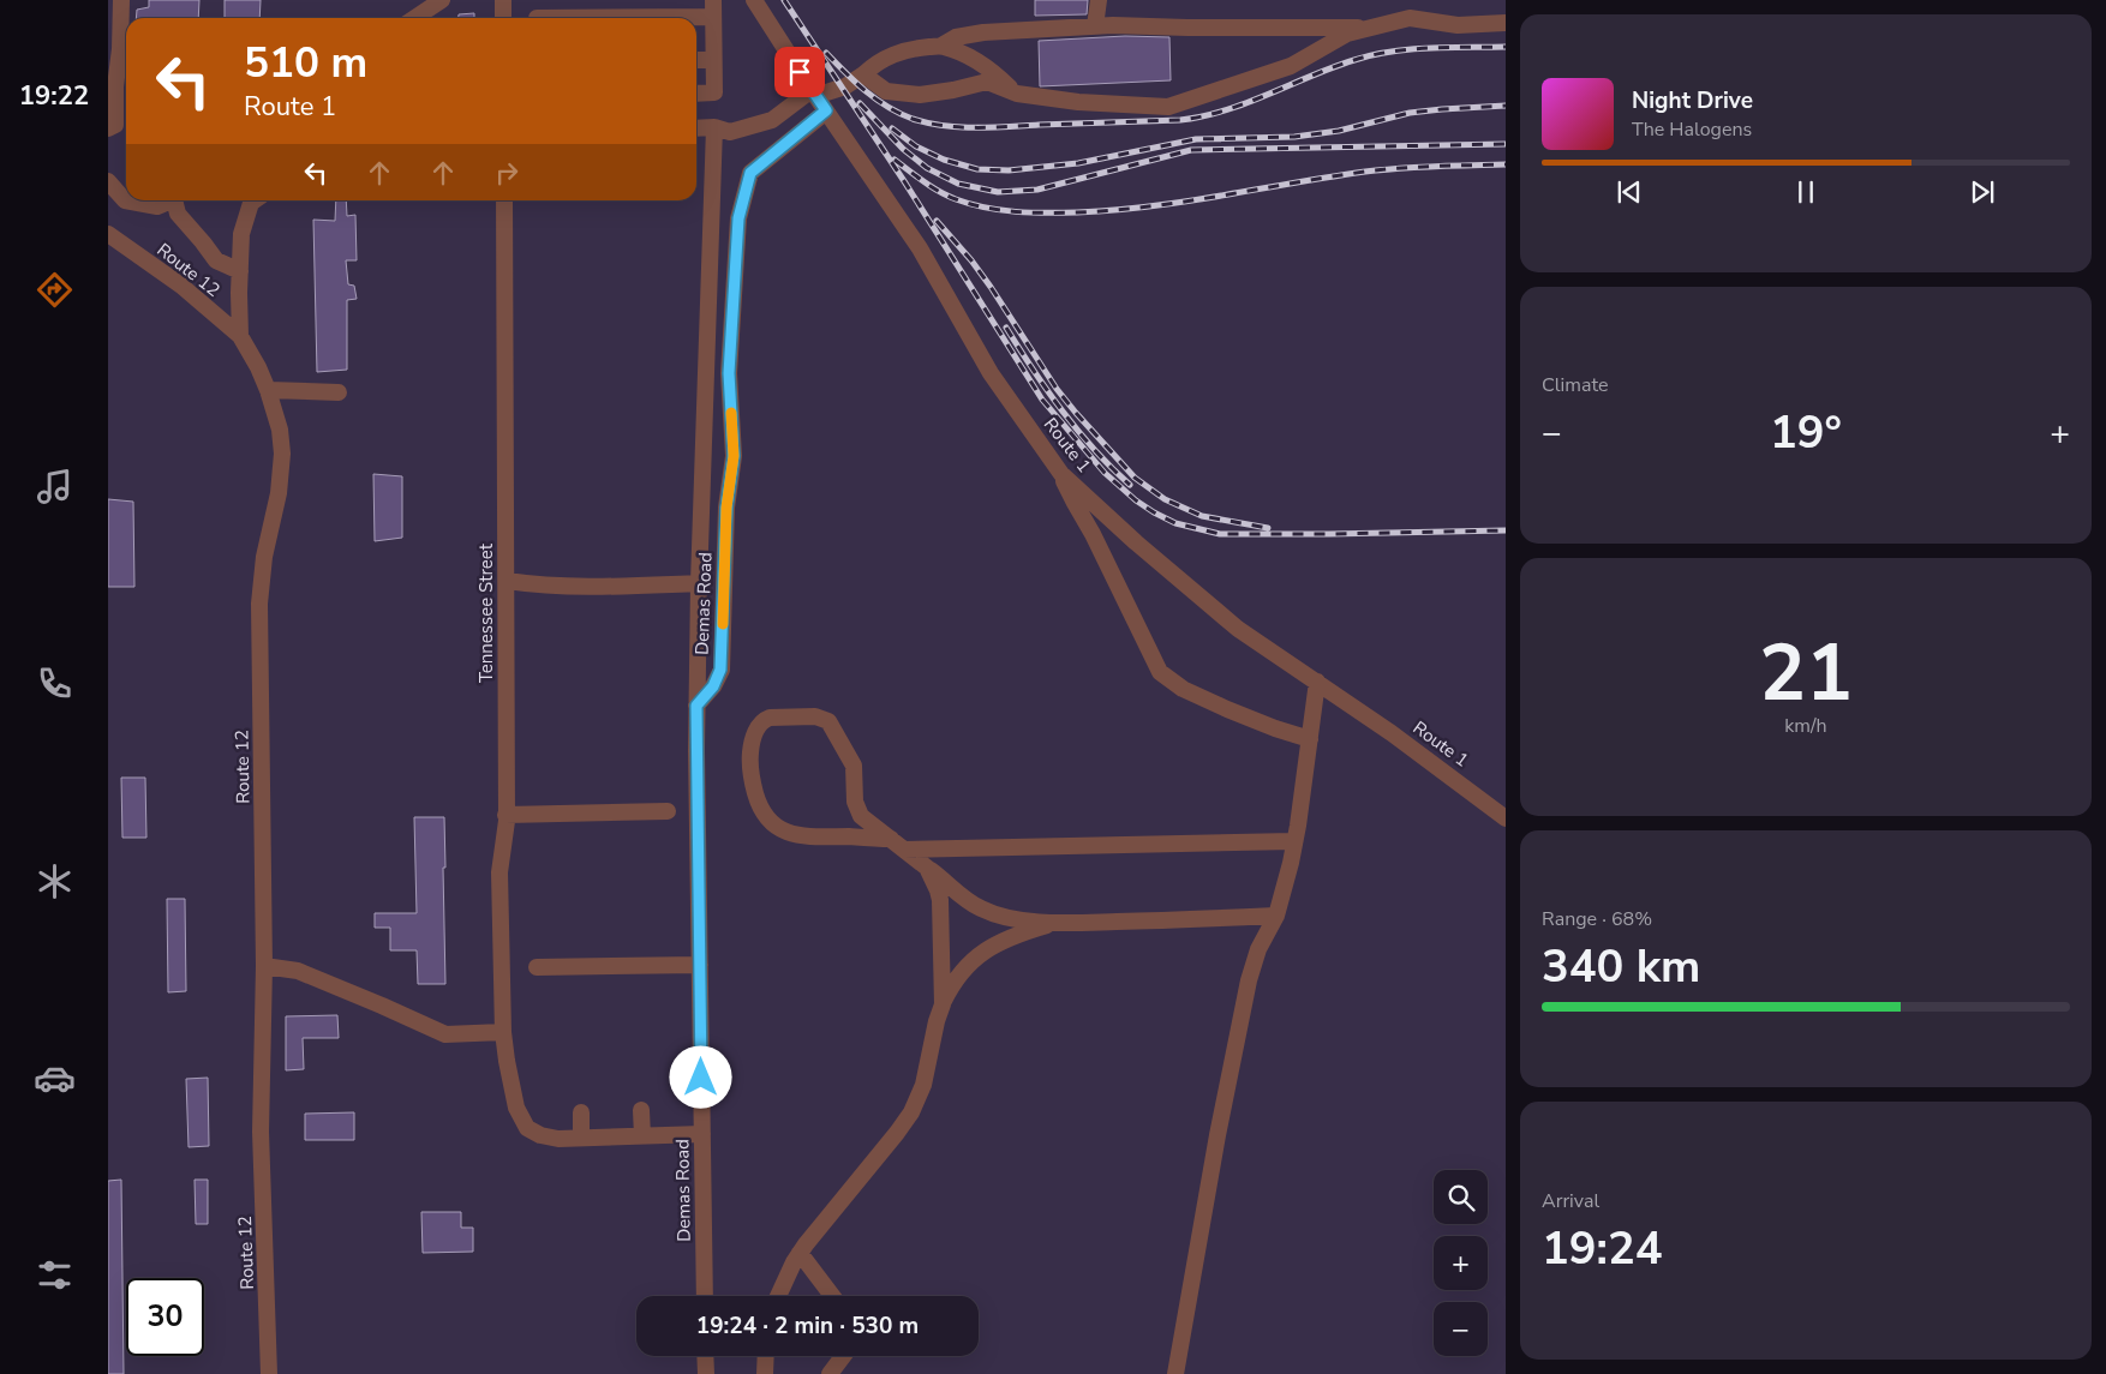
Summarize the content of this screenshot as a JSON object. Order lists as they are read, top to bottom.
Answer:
{
  "streets": {
    "street": [
      "Route 12",
      "Route 1",
      "Demas Road",
      "Tennessee Street"
    ]
  },
  "crossings": [
    ["Route 1", "Demas Road"]
  ],
  "page": {
    "tabs": "19:22",
    "turn": ["510 m", "Route 1"],
    "song": ["Night Drive", "The Halogens"],
    "tile": [
      "Climate",
      ["21", "km/h"],
      ["Range · 68%", "340 km"],
      ["Arrival", "19:24"]
    ],
    "heat": ["−", "19°", "+"],
    "map_buttons": ["+", "−"],
    "limit": "30",
    "trip": "19:24 · 2 min · 530 m"
  }
}
